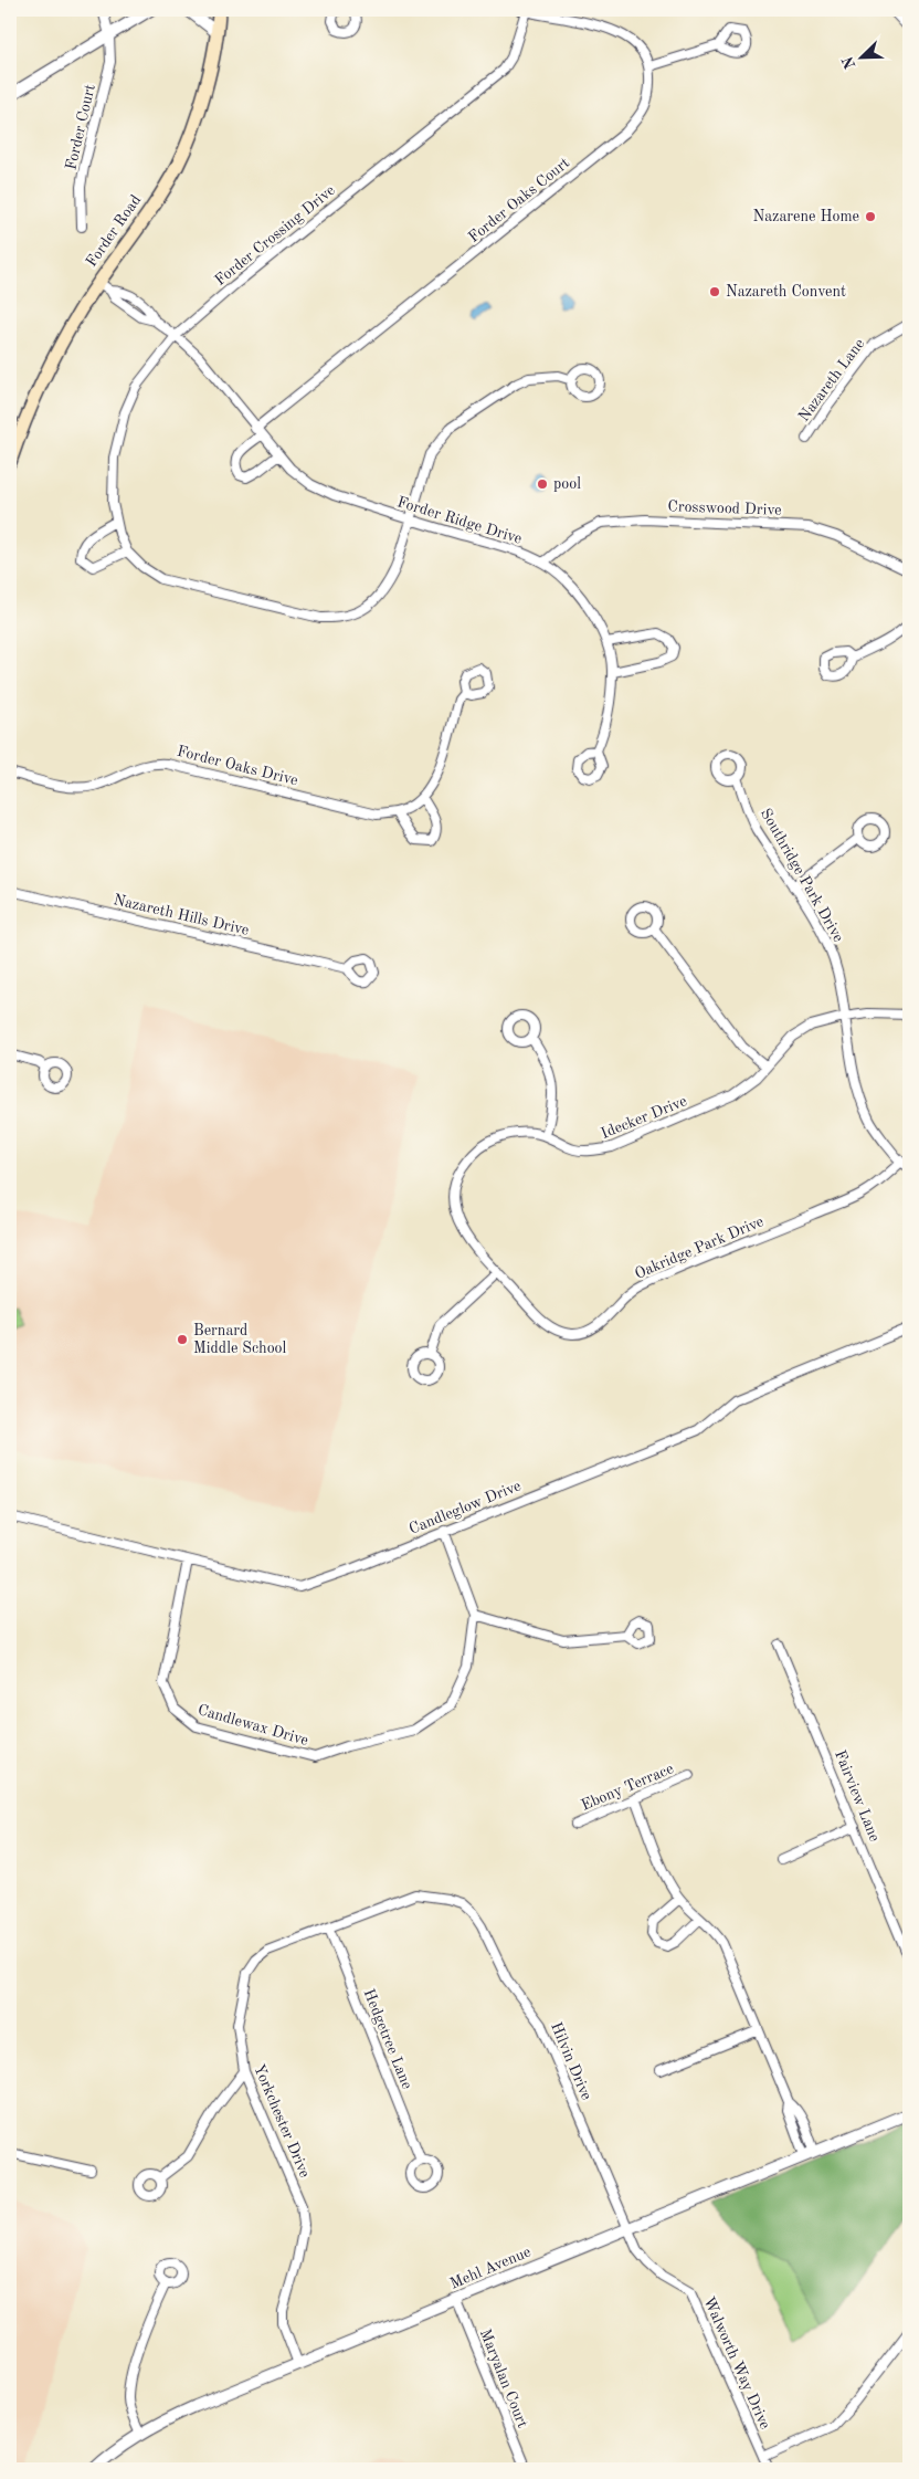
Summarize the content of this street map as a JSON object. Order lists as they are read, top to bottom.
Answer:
{
  "streets": {
    "main road": ["Forder Road"],
    "street": [
      "Forder Court",
      "Forder Oaks Court",
      "Forder Crossing Drive",
      "Nazareth Lane",
      "Crosswood Drive",
      "Forder Ridge Drive",
      "Forder Oaks Drive",
      "Southridge Park Drive",
      "Nazareth Hills Drive",
      "Idecker Drive",
      "Oakridge Park Drive",
      "Candleglow Drive",
      "Candlewax Drive",
      "Ebony Terrace",
      "Fairview Lane",
      "Hedgetree Lane",
      "Hilvin Drive",
      "Yorkchester Drive",
      "Mehl Avenue",
      "Walworth Way Drive",
      "Maryalan Court"
    ]
  },
  "crossings": [
    ["Forder Oaks Court", "Forder Ridge Drive"],
    ["Forder Road", "Forder Ridge Drive"],
    ["Forder Crossing Drive", "Forder Ridge Drive"],
    ["Crosswood Drive", "Forder Ridge Drive"],
    ["Southridge Park Drive", "Idecker Drive"],
    ["Southridge Park Drive", "Oakridge Park Drive"],
    ["Idecker Drive", "Oakridge Park Drive"],
    ["Candleglow Drive", "Candlewax Drive"],
    ["Hedgetree Lane", "Yorkchester Drive"],
    ["Hilvin Drive", "Yorkchester Drive"],
    ["Hilvin Drive", "Mehl Avenue"],
    ["Hilvin Drive", "Walworth Way Drive"],
    ["Yorkchester Drive", "Mehl Avenue"],
    ["Mehl Avenue", "Walworth Way Drive"],
    ["Mehl Avenue", "Maryalan Court"]
  ],
  "places": [
    "Nazarene Home",
    "Nazareth Convent",
    "pool",
    "Bernard Middle School"
  ],
  "north": "bottom left"
}
